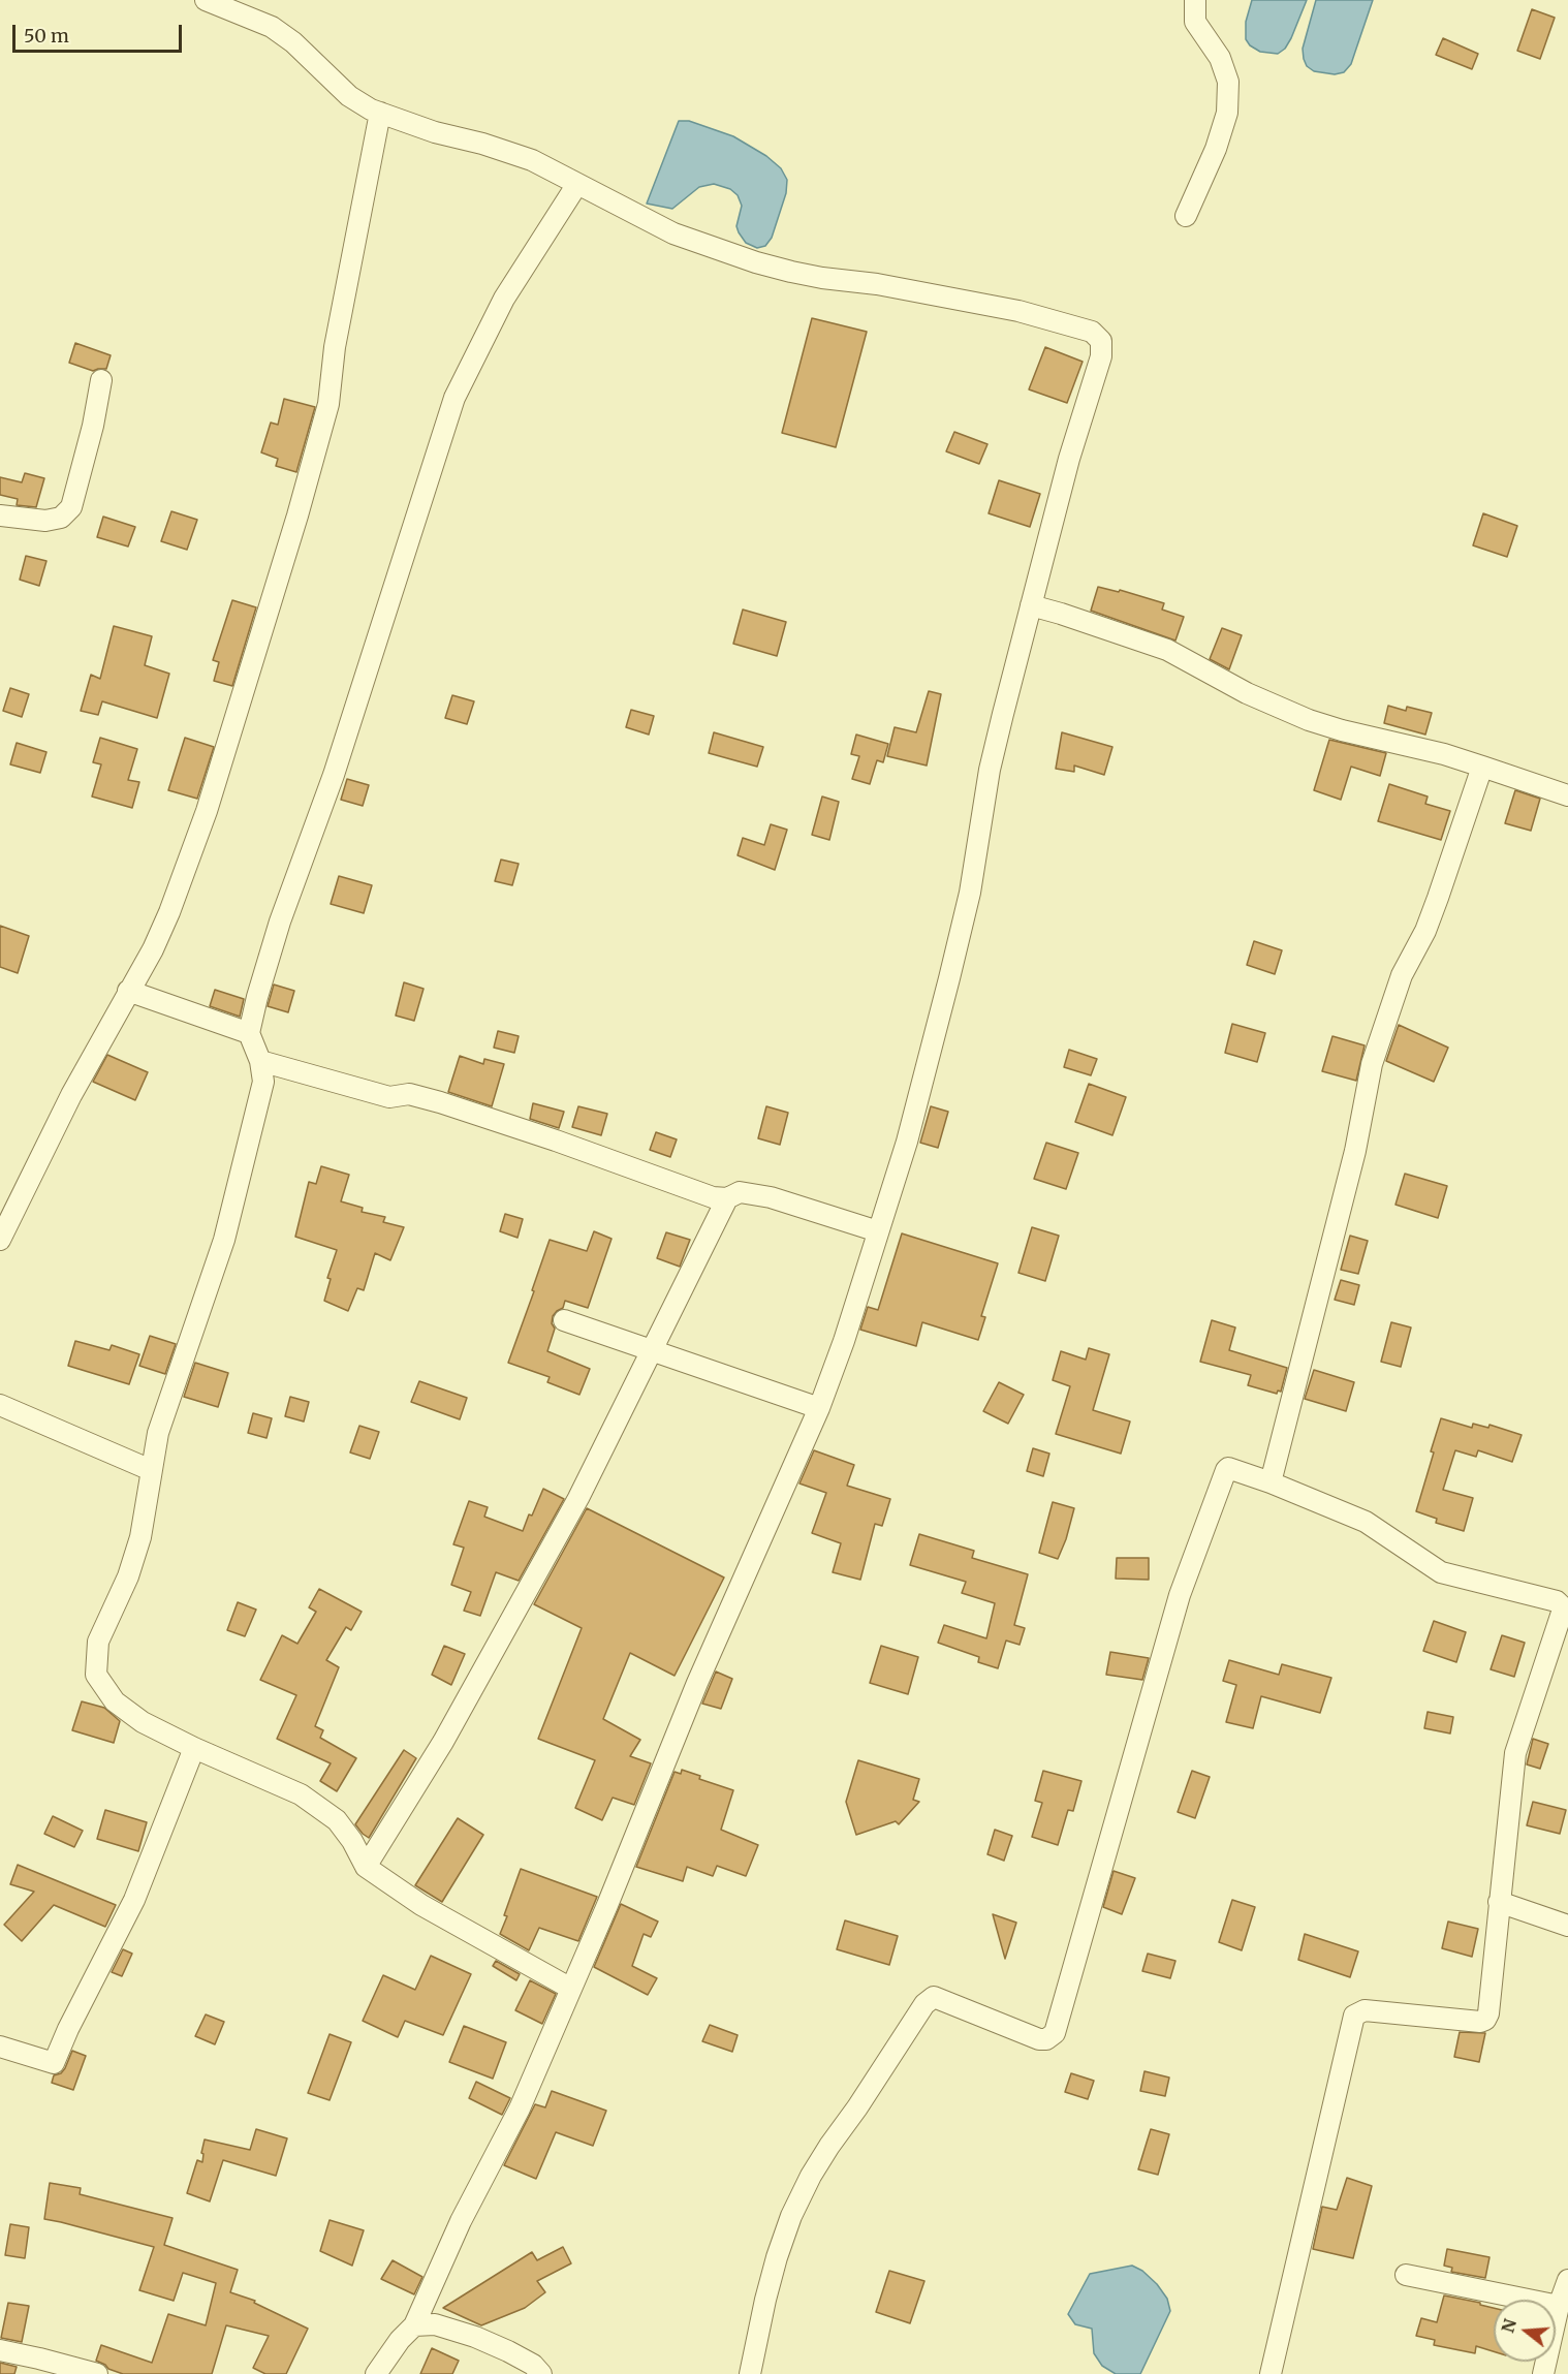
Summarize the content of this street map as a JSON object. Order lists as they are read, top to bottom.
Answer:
{
  "scale_bar": "50 m",
  "north": "left"
}
